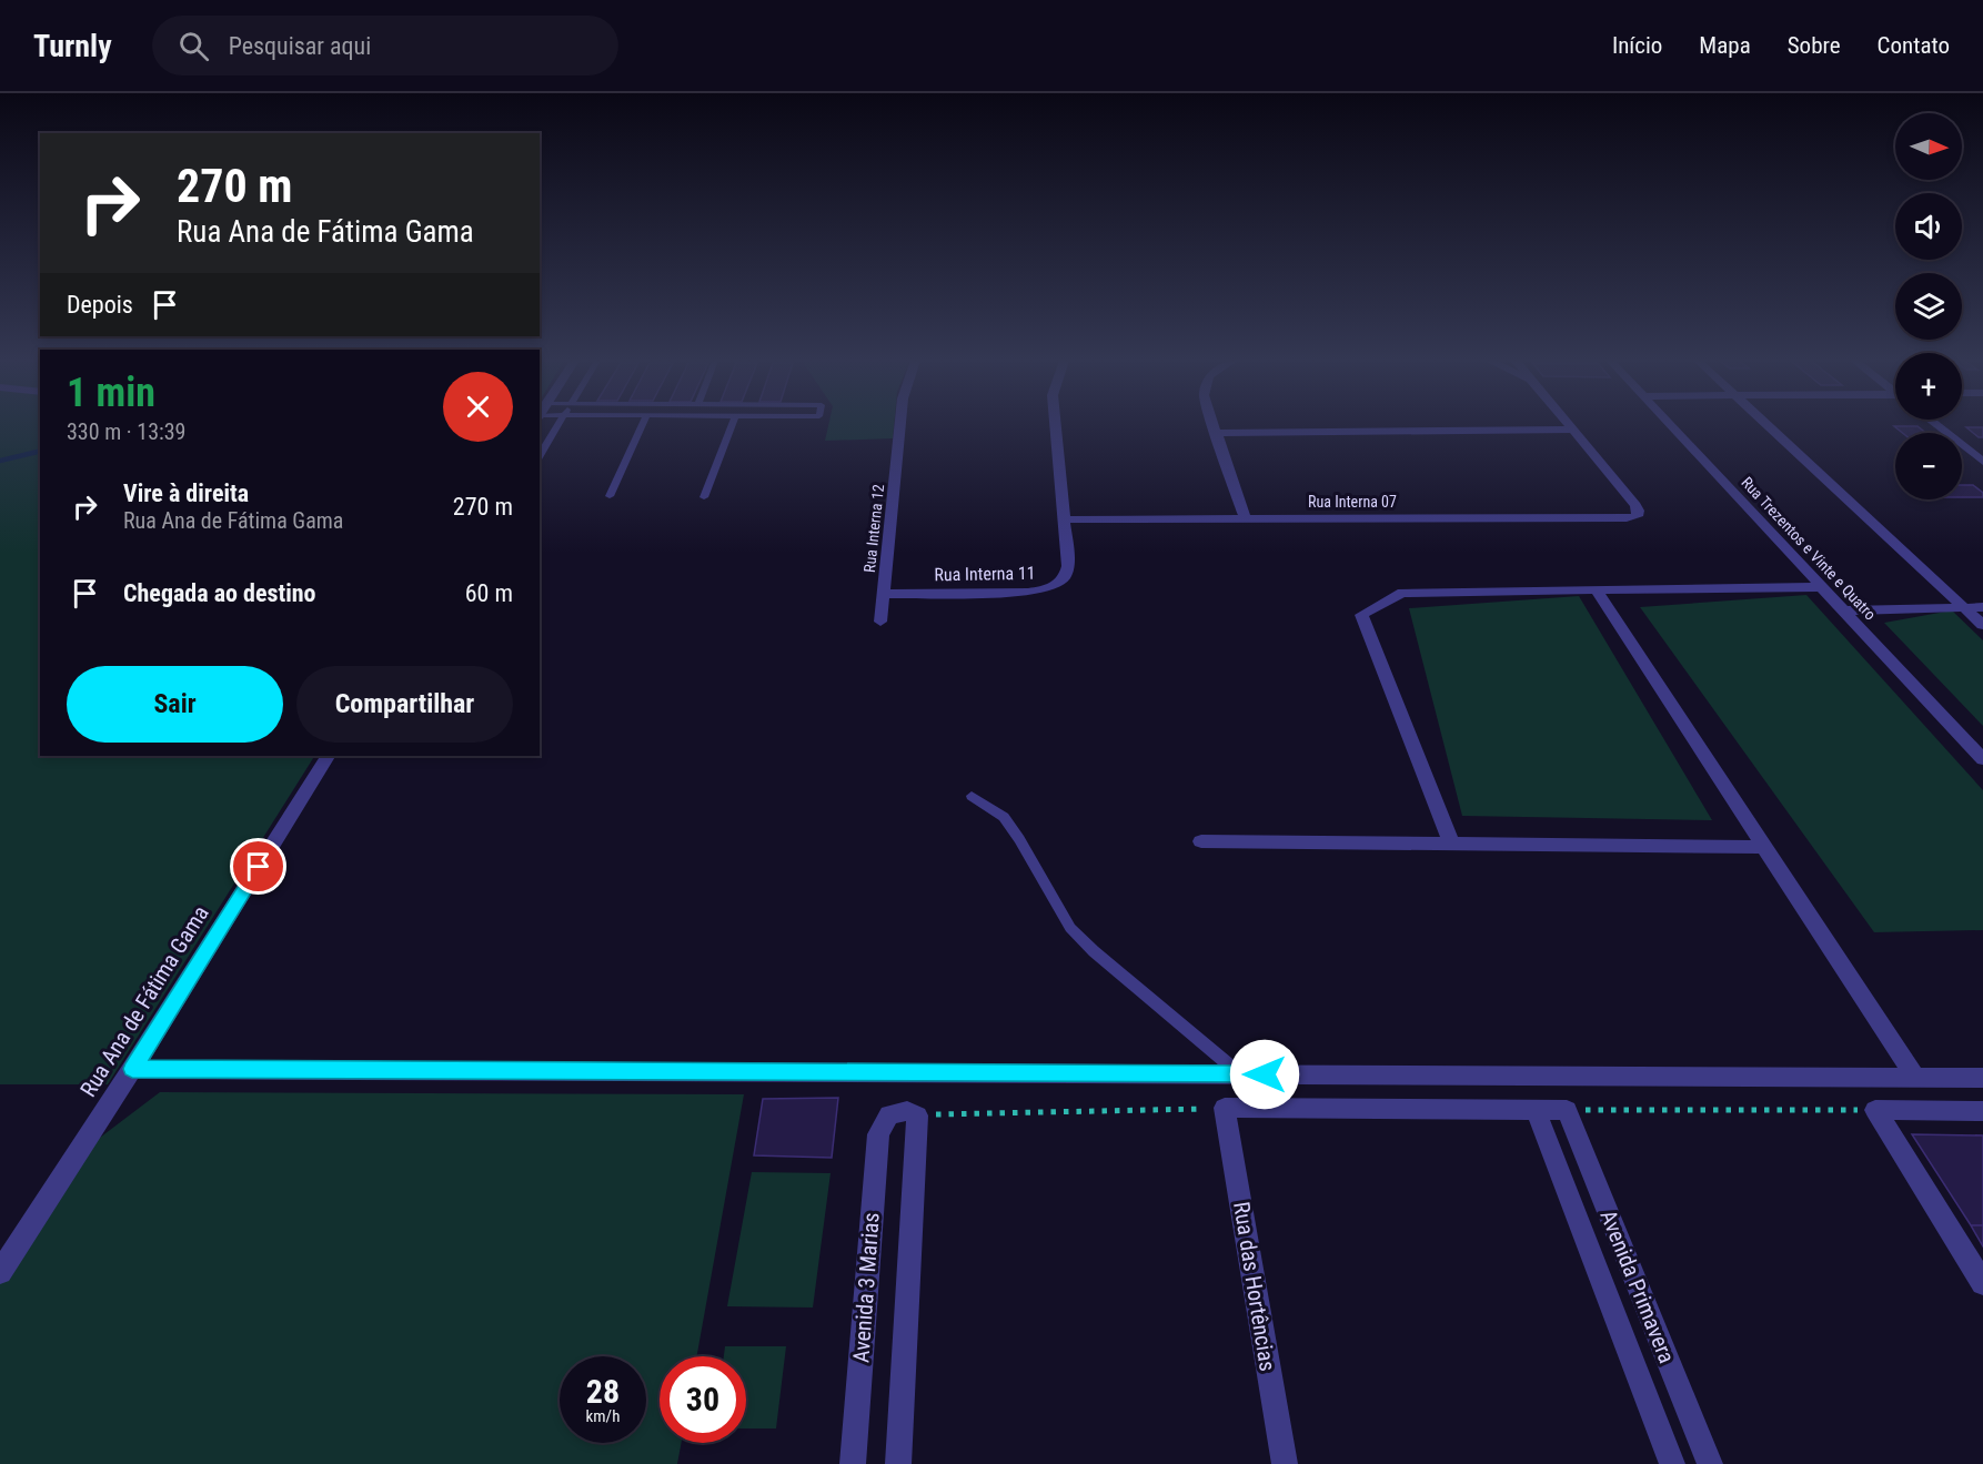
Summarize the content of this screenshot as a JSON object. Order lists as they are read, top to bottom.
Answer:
{
  "streets": {
    "street": [
      "Rua Interna 07",
      "Rua Interna 12",
      "Rua Trezentos e Vinte e Quatro",
      "Rua Interna 11",
      "Rua Ana de Fátima Gama",
      "Rua das Hortências",
      "Avenida Primavera",
      "Avenida 3 Marias"
    ]
  },
  "crossings": [
    ["Rua Interna 07", "Rua Interna 11"],
    ["Rua Interna 12", "Rua Interna 11"]
  ],
  "north": "right",
  "page": {
    "header": "Turnly",
    "search": "Pesquisar aqui",
    "nav": [
      "Início",
      "Mapa",
      "Sobre",
      "Contato"
    ],
    "map_buttons": ["+", "−"],
    "turn": ["270 m", "Rua Ana de Fátima Gama"],
    "then": "Depois",
    "heading": ["1 min", "330 m · 13:39"],
    "list": [
      {
        "name": "Vire à direita",
        "note": "Rua Ana de Fátima Gama",
        "value": "270 m"
      },
      {
        "name": "Chegada ao destino",
        "value": "60 m"
      }
    ],
    "buttons": ["Sair", "Compartilhar"],
    "speed": "28 km/h",
    "limit": "30"
  }
}
